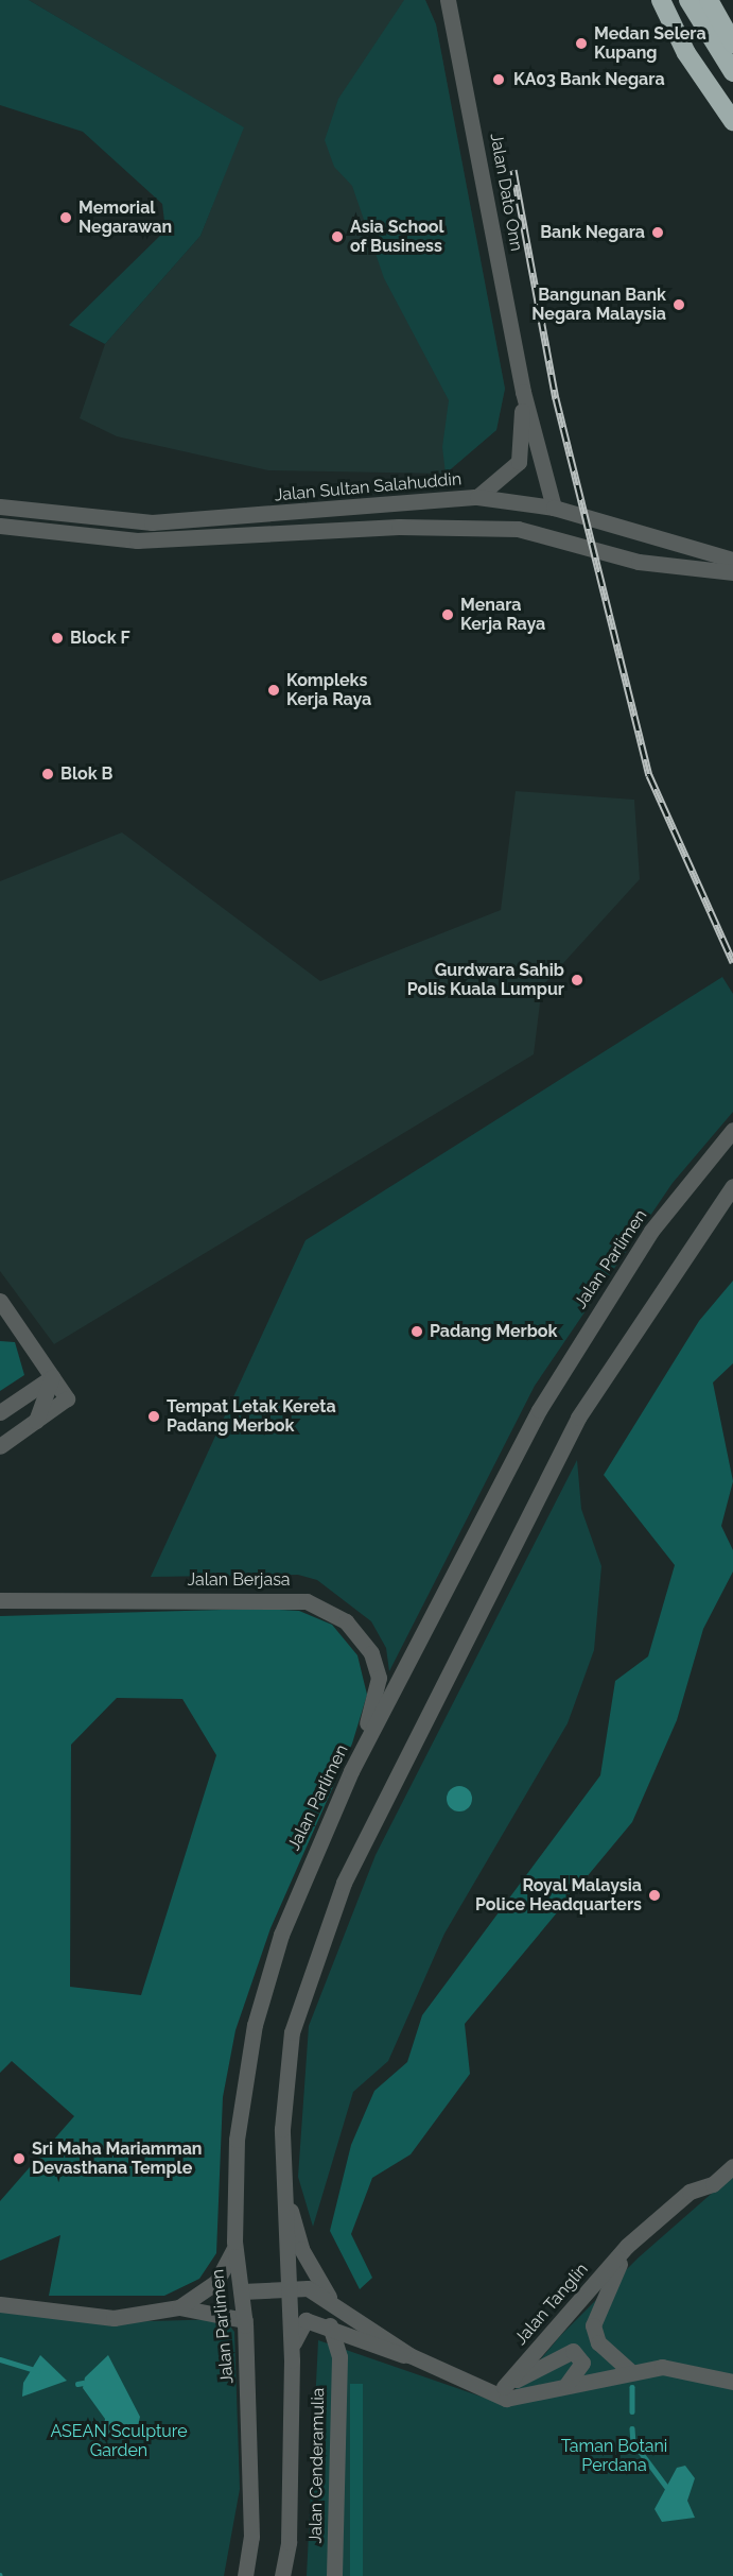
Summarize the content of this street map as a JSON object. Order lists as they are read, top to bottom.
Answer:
{
  "streets": {
    "street": [
      "Jalan Dato Onn",
      "Jalan Sultan Salahuddin",
      "Jalan Parlimen",
      "Jalan Berjasa",
      "Jalan Tanglin",
      "Jalan Cenderamulia"
    ]
  },
  "crossings": [
    ["Jalan Dato Onn", "Jalan Sultan Salahuddin"],
    ["Jalan Parlimen", "Jalan Berjasa"]
  ],
  "parks": ["ASEAN Sculpture Garden", "Taman Botani Perdana"],
  "places": [
    "Medan Selera Kupang",
    "KA03 Bank Negara",
    "Memorial Negarawan",
    "Bank Negara",
    "Asia School of Business",
    "Bangunan Bank Negara Malaysia",
    "Menara Kerja Raya",
    "Block F",
    "Kompleks Kerja Raya",
    "Blok B",
    "Gurdwara Sahib Polis Kuala Lumpur",
    "Padang Merbok",
    "Tempat Letak Kereta Padang Merbok",
    "Royal Malaysia Police Headquarters",
    "Sri Maha Mariamman Devasthana Temple"
  ]
}
